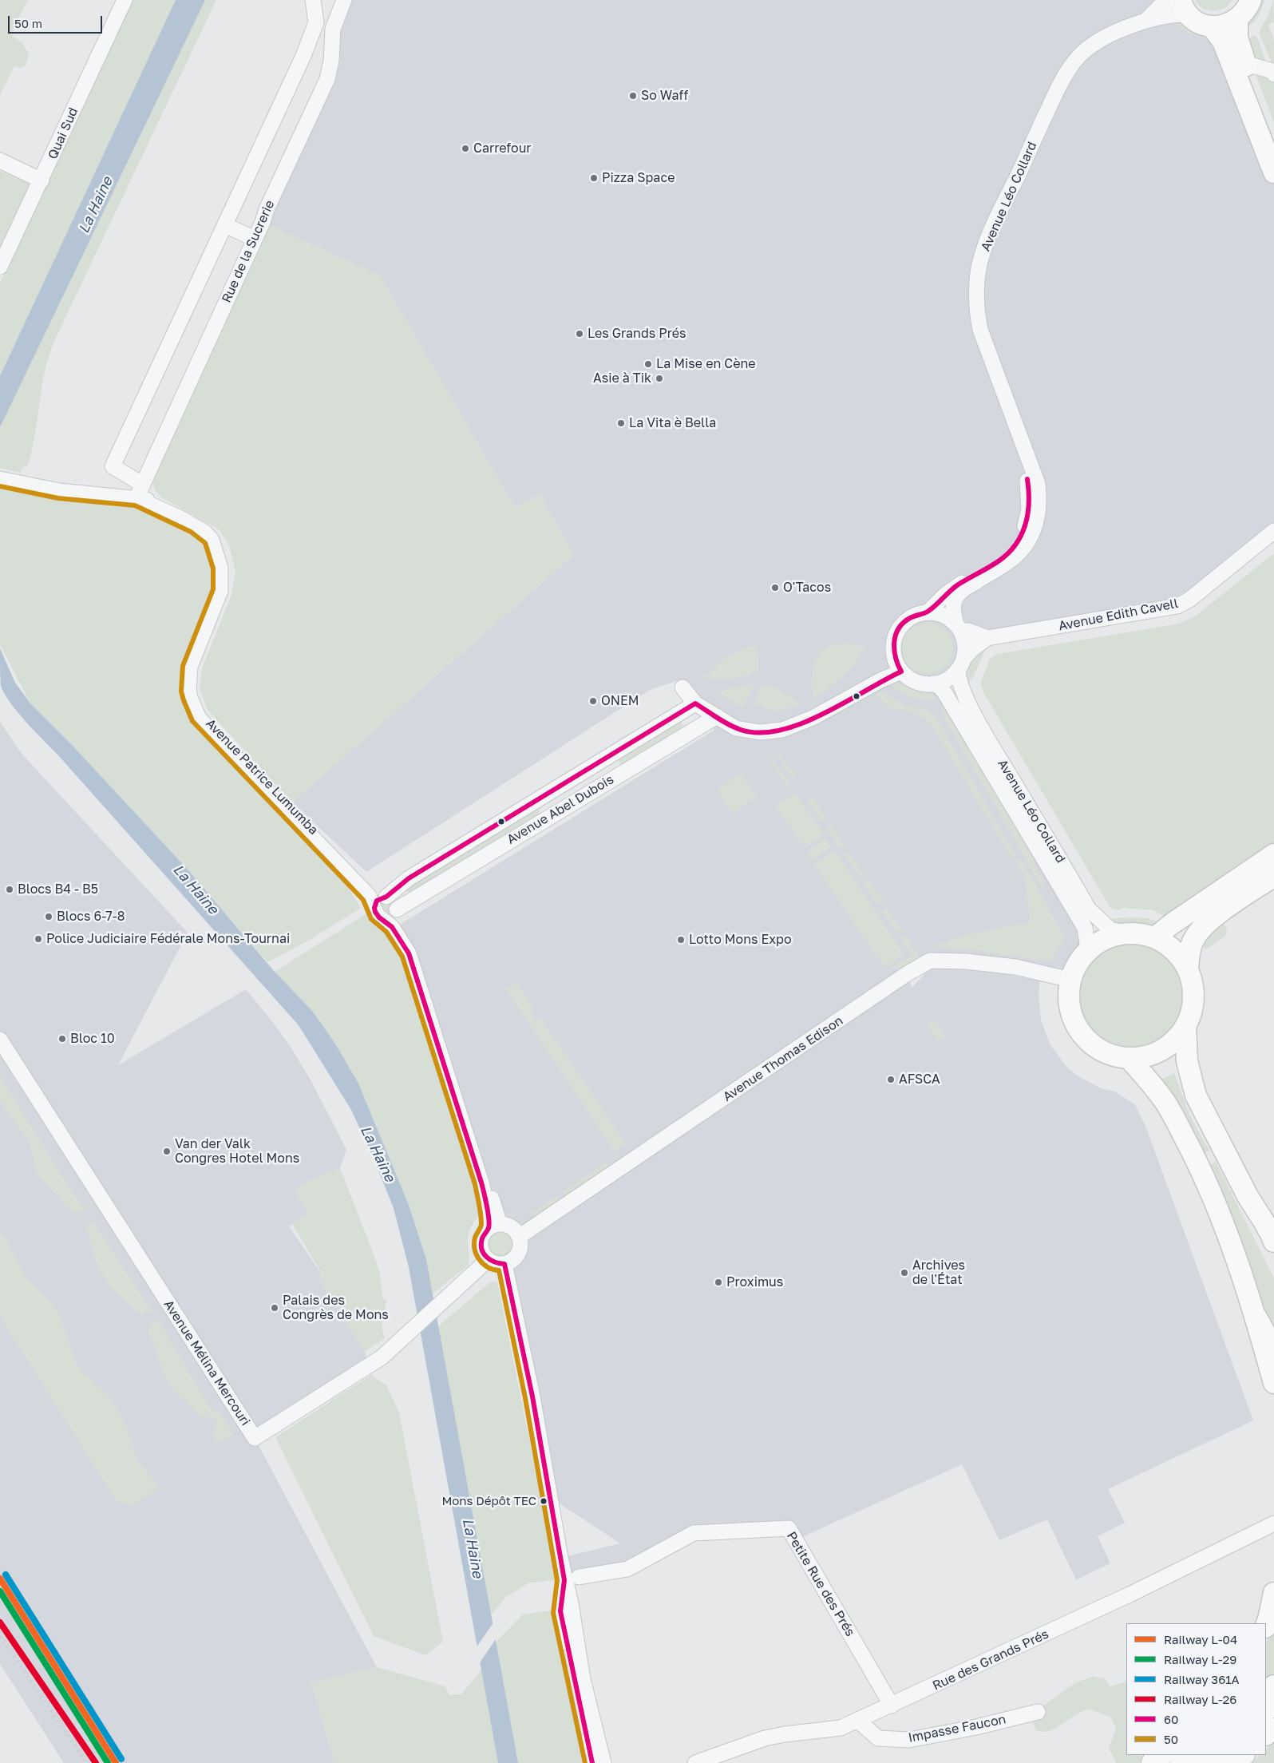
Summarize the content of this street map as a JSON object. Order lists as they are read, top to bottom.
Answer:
{
  "streets": {
    "street": [
      "Quai Sud",
      "Avenue Léo Collard",
      "Rue de la Sucrerie",
      "Avenue Edith Cavell",
      "Avenue Patrice Lumumba",
      "Avenue Abel Dubois",
      "Avenue Thomas Edison",
      "Avenue Mélina Mercouri",
      "Petite Rue des Prés",
      "Rue des Grands Prés",
      "Impasse Faucon"
    ]
  },
  "crossings": [
    ["Avenue Léo Collard", "Avenue Edith Cavell"],
    ["Avenue Léo Collard", "Avenue Thomas Edison"],
    ["Rue de la Sucrerie", "Avenue Patrice Lumumba"],
    ["Avenue Patrice Lumumba", "Avenue Abel Dubois"],
    ["Avenue Patrice Lumumba", "Avenue Thomas Edison"],
    ["Avenue Patrice Lumumba", "Avenue Mélina Mercouri"],
    ["Avenue Thomas Edison", "Avenue Mélina Mercouri"],
    ["Petite Rue des Prés", "Rue des Grands Prés"],
    ["Rue des Grands Prés", "Impasse Faucon"]
  ],
  "water": ["La Haine"],
  "places": [
    "So Waff",
    "Carrefour",
    "Pizza Space",
    "Les Grands Prés",
    "La Mise en Cène",
    "Asie à Tik",
    "La Vita è Bella",
    "O'Tacos",
    "ONEM",
    "Blocs B4 - B5",
    "Blocs 6-7-8",
    "Police Judiciaire Fédérale Mons-Tournai",
    "Lotto Mons Expo",
    "Bloc 10",
    "AFSCA",
    "Van der Valk Congres Hotel Mons",
    "Archives de l'État",
    "Proximus",
    "Palais des Congrès de Mons",
    "Mons Dépôt TEC"
  ],
  "lines": [
    "transit line 60",
    "transit line 50",
    "rail line 361A",
    "rail line L-04",
    "rail line L-29",
    "rail line L-26"
  ],
  "legend": [
    "Railway L-04",
    "Railway L-29",
    "Railway 361A",
    "Railway L-26",
    "60",
    "50"
  ],
  "scale_bar": "50 m"
}
